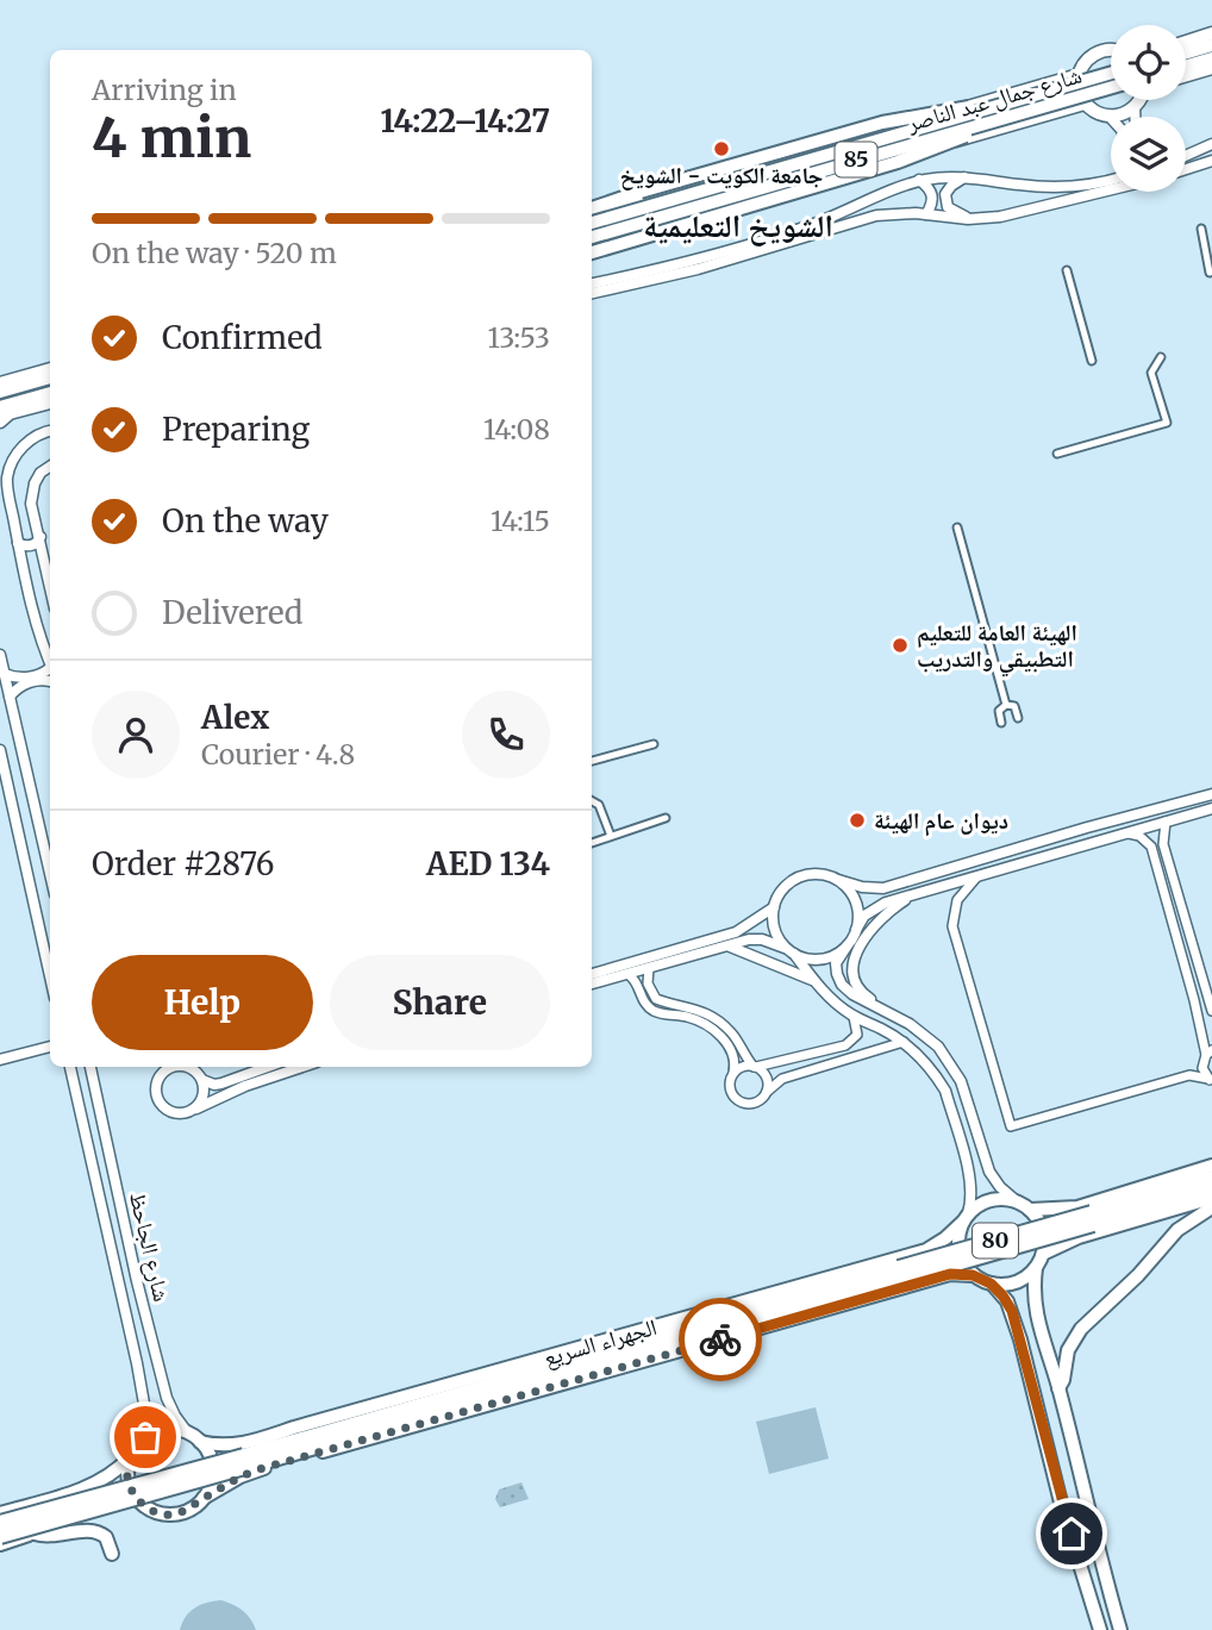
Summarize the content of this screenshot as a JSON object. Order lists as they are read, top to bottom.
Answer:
{
  "streets": {
    "highway": ["80", "الجهراء السريع"],
    "main road": ["شارع جمال عبد الناصر", "85"],
    "street": ["شارع الجاحظ"]
  },
  "crossings": [
    ["شارع الجاحظ", "الجهراء السريع"]
  ],
  "districts": ["الشويخ التعليمية"],
  "places": ["جامعة الكويت - الشويخ", "الهيئة العامة للتعليم التطبيقي والتدريب", "ديوان عام الهيئة"],
  "page": {
    "heading": ["4 min", "Arriving in", "14:22–14:27"],
    "panel": [
      "Alex",
      "Courier · 4.8",
      "Order #2876",
      "AED 134"
    ],
    "bar": "On the way · 520 m",
    "list": [
      ["Confirmed", "13:53"],
      ["Preparing", "14:08"],
      ["On the way", "14:15"],
      "Delivered"
    ],
    "buttons": ["Help", "Share"]
  }
}
